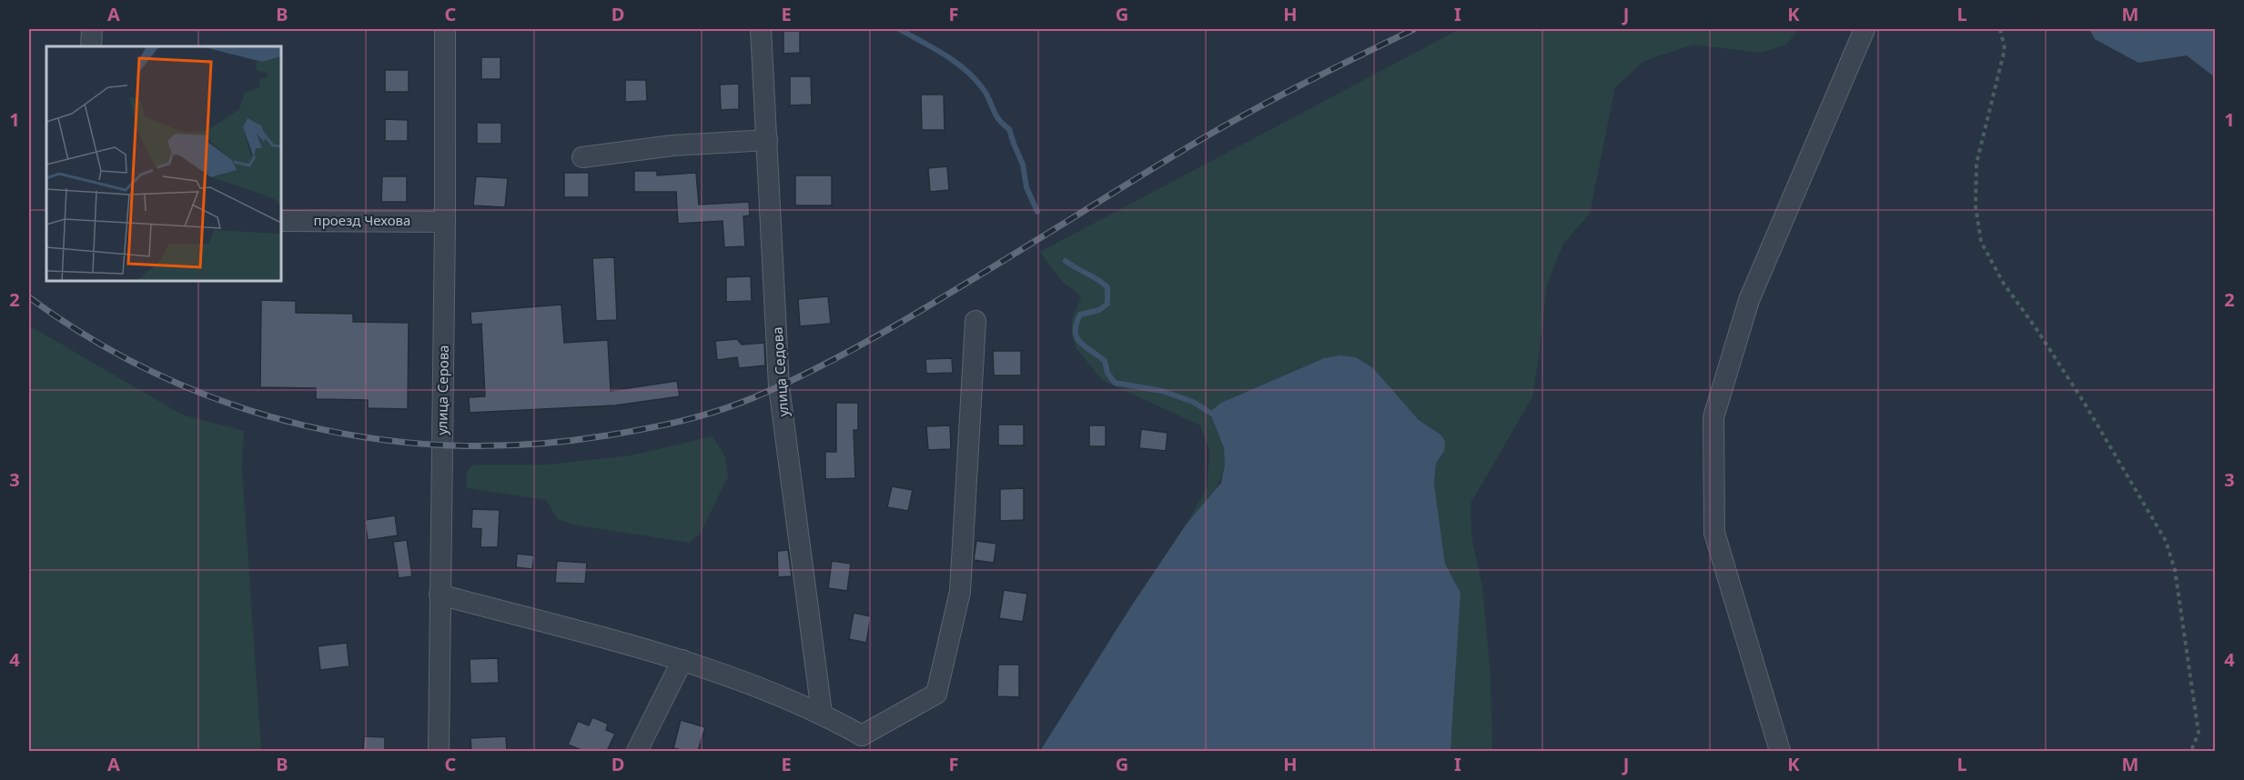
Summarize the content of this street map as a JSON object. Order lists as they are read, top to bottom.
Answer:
{
  "streets": {
    "street": ["проезд Чехова", "улица Седова", "улица Серова"]
  },
  "crossings": [
    ["проезд Чехова", "улица Серова"]
  ],
  "grid": {
    "columns": [
      "A",
      "B",
      "C",
      "D",
      "E",
      "F",
      "G",
      "H",
      "I",
      "J",
      "K",
      "L",
      "M"
    ],
    "rows": [
      "1",
      "2",
      "3",
      "4"
    ]
  }
}
